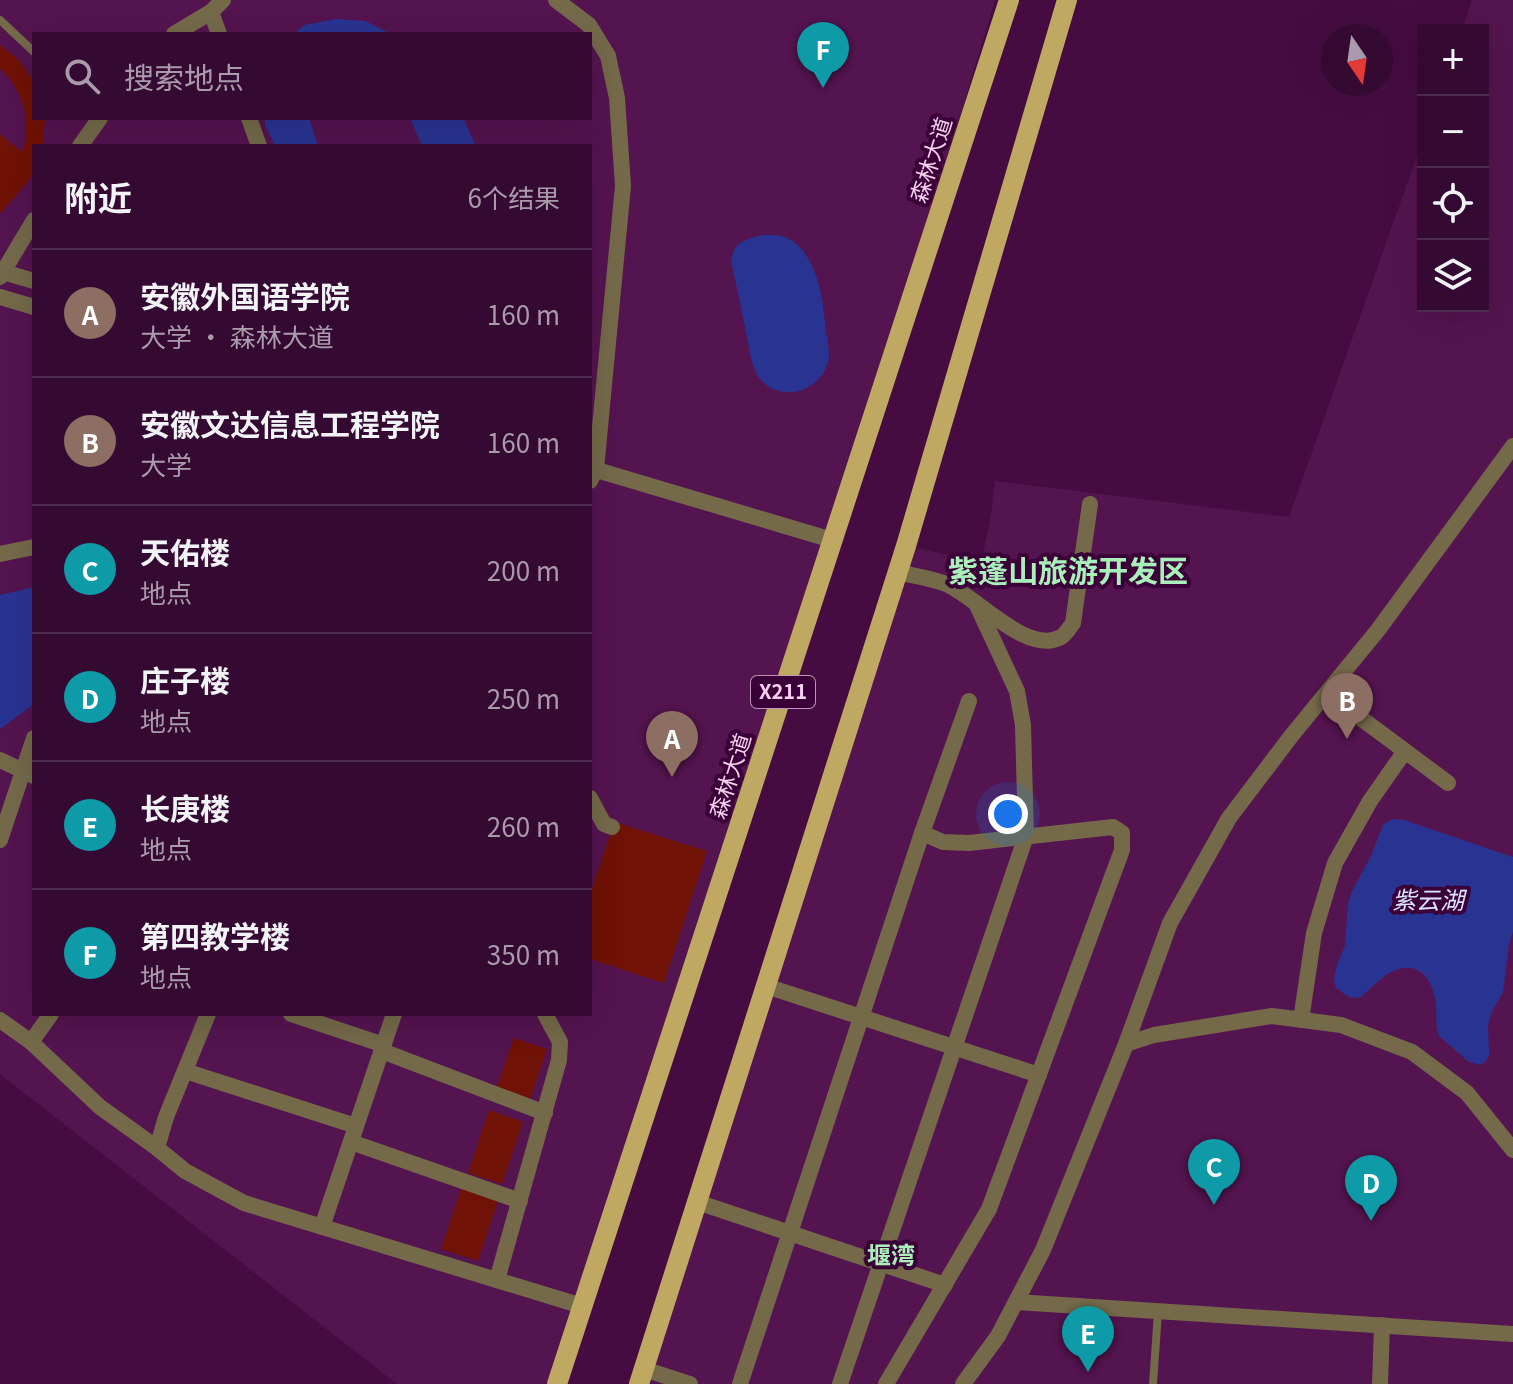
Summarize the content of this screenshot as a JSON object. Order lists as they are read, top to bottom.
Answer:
{
  "streets": {
    "main road": ["森林大道", "X211"]
  },
  "districts": ["紫蓬山旅游开发区", "堰湾"],
  "water": ["紫云湖"],
  "north": "bottom",
  "page": {
    "pins": [
      "F",
      "B",
      "A",
      "C",
      "D",
      "E"
    ],
    "map_buttons": ["+", "−"],
    "search": "搜索地点",
    "heading": ["附近", "6个结果"],
    "list": [
      {
        "mark": "A",
        "name": "安徽外国语学院",
        "note": "大学 · 森林大道",
        "value": "160 m"
      },
      {
        "mark": "B",
        "name": "安徽文达信息工程学院",
        "note": "大学",
        "value": "160 m"
      },
      {
        "mark": "C",
        "name": "天佑楼",
        "note": "地点",
        "value": "200 m"
      },
      {
        "mark": "D",
        "name": "庄子楼",
        "note": "地点",
        "value": "250 m"
      },
      {
        "mark": "E",
        "name": "长庚楼",
        "note": "地点",
        "value": "260 m"
      },
      {
        "mark": "F",
        "name": "第四教学楼",
        "note": "地点",
        "value": "350 m"
      }
    ]
  }
}
